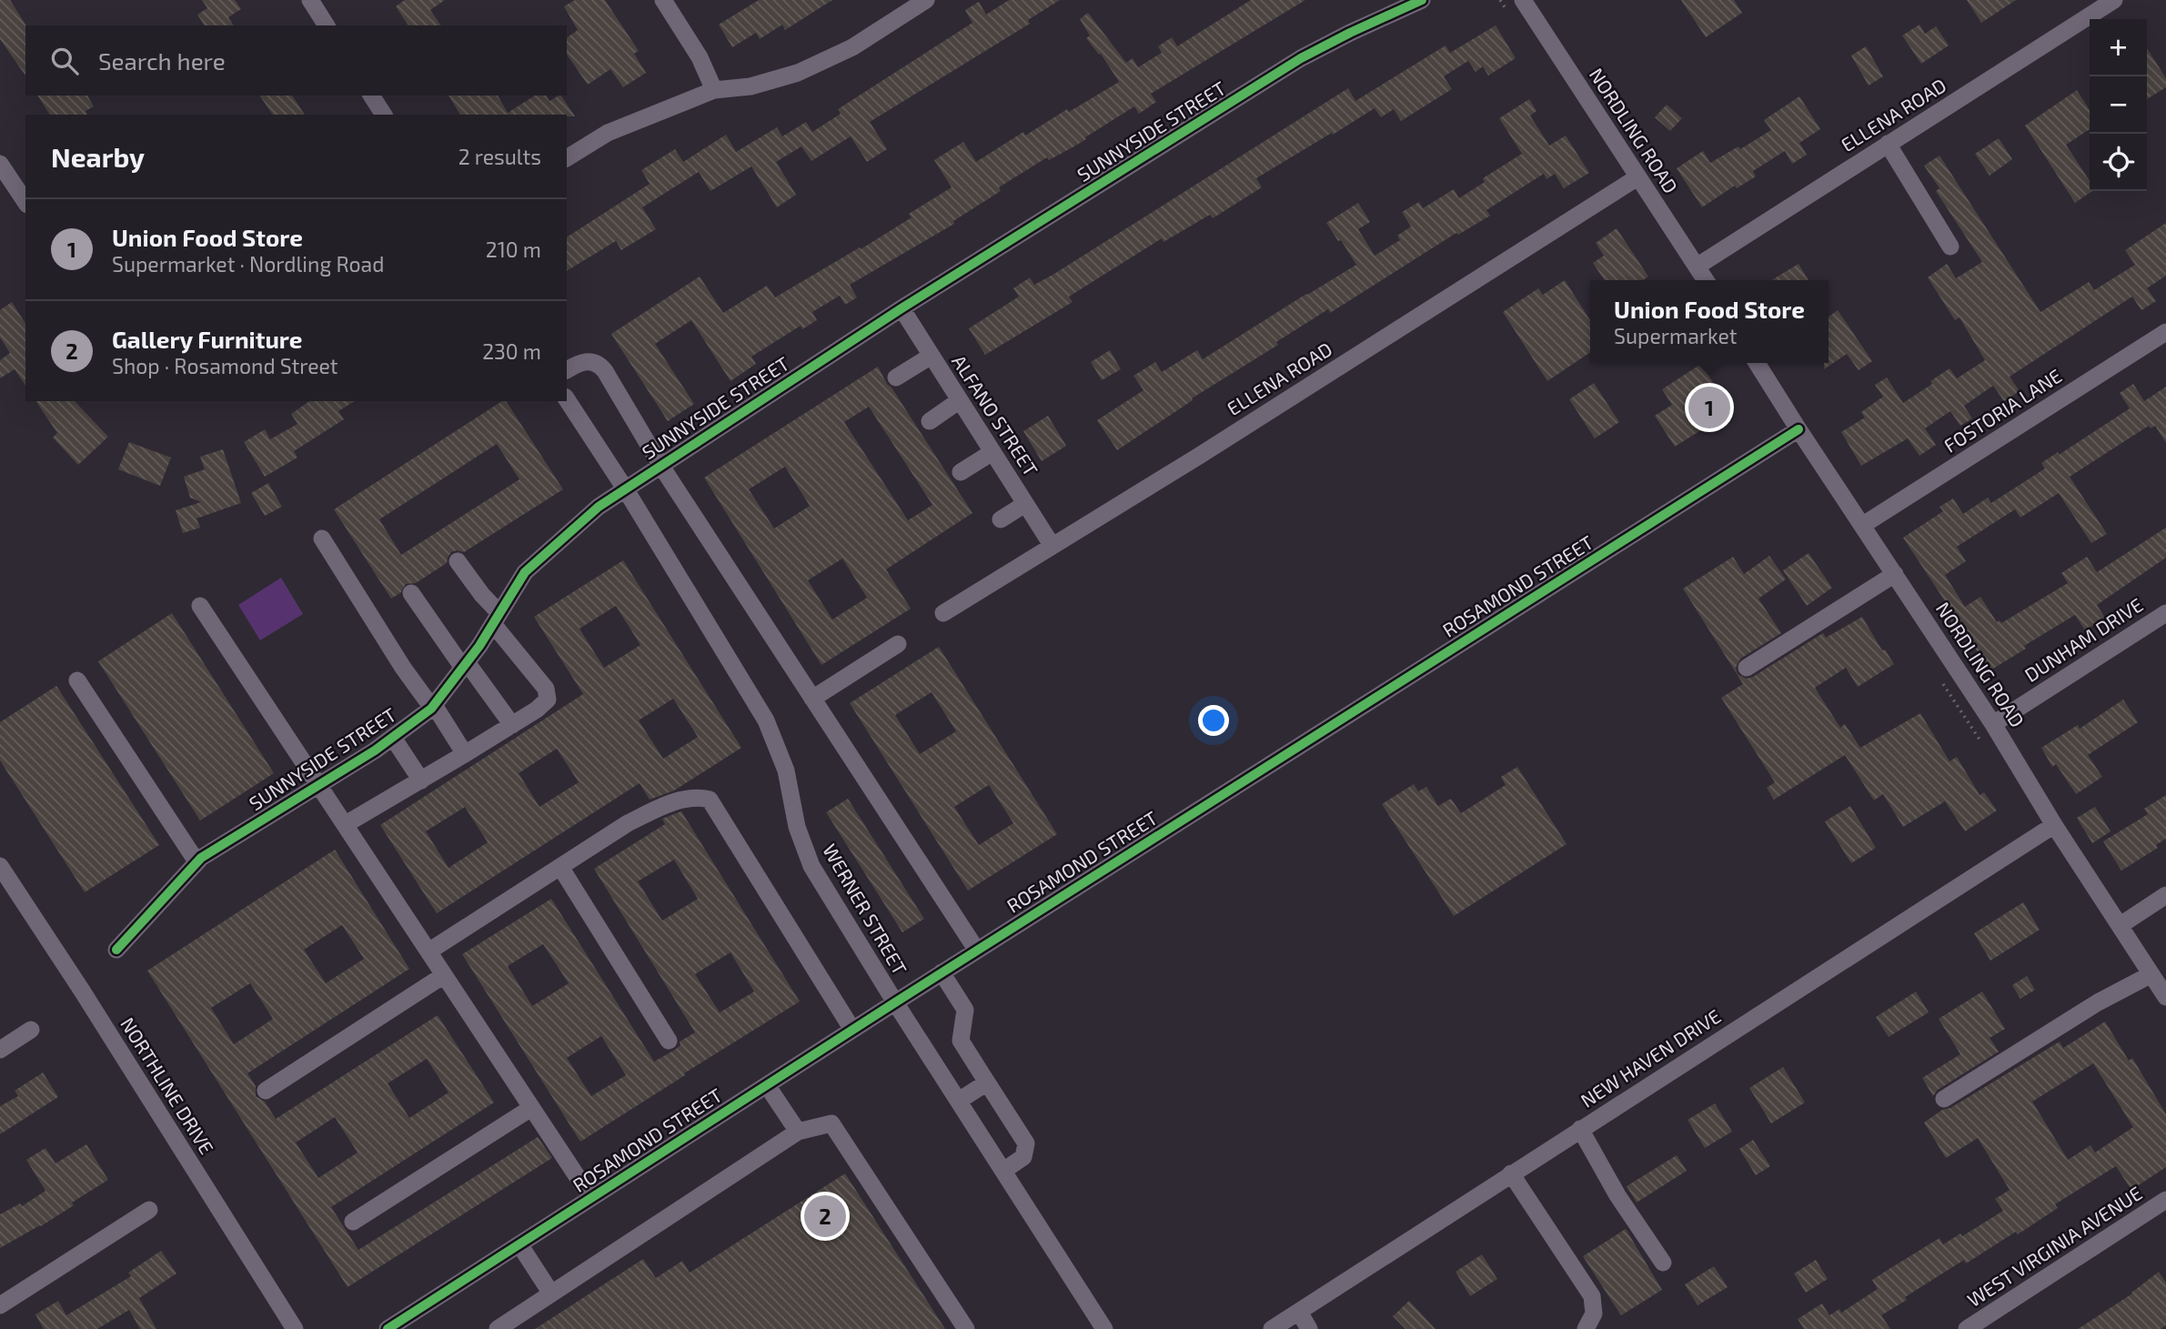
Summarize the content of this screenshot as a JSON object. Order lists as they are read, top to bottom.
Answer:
{
  "streets": {
    "street": [
      "ELLENA ROAD",
      "NORDLING ROAD",
      "SUNNYSIDE STREET",
      "FOSTORIA LANE",
      "ALFANO STREET",
      "ROSAMOND STREET",
      "DUNHAM DRIVE",
      "WERNER STREET",
      "NEW HAVEN DRIVE",
      "NORTHLINE DRIVE",
      "WEST VIRGINIA AVENUE"
    ]
  },
  "crossings": [
    ["ELLENA ROAD", "NORDLING ROAD"],
    ["ELLENA ROAD", "ALFANO STREET"],
    ["NORDLING ROAD", "FOSTORIA LANE"],
    ["NORDLING ROAD", "ROSAMOND STREET"],
    ["NORDLING ROAD", "DUNHAM DRIVE"],
    ["NORDLING ROAD", "NEW HAVEN DRIVE"],
    ["SUNNYSIDE STREET", "ALFANO STREET"],
    ["SUNNYSIDE STREET", "WERNER STREET"],
    ["ROSAMOND STREET", "WERNER STREET"]
  ],
  "page": {
    "map_buttons": ["+", "−"],
    "search": "Search here",
    "heading": ["Nearby", "2 results"],
    "list": [
      {
        "mark": "1",
        "name": "Union Food Store",
        "note": "Supermarket · Nordling Road",
        "value": "210 m"
      },
      {
        "mark": "2",
        "name": "Gallery Furniture",
        "note": "Shop · Rosamond Street",
        "value": "230 m"
      }
    ],
    "popup": ["Union Food Store", "Supermarket"],
    "pins": ["1", "2"]
  }
}
